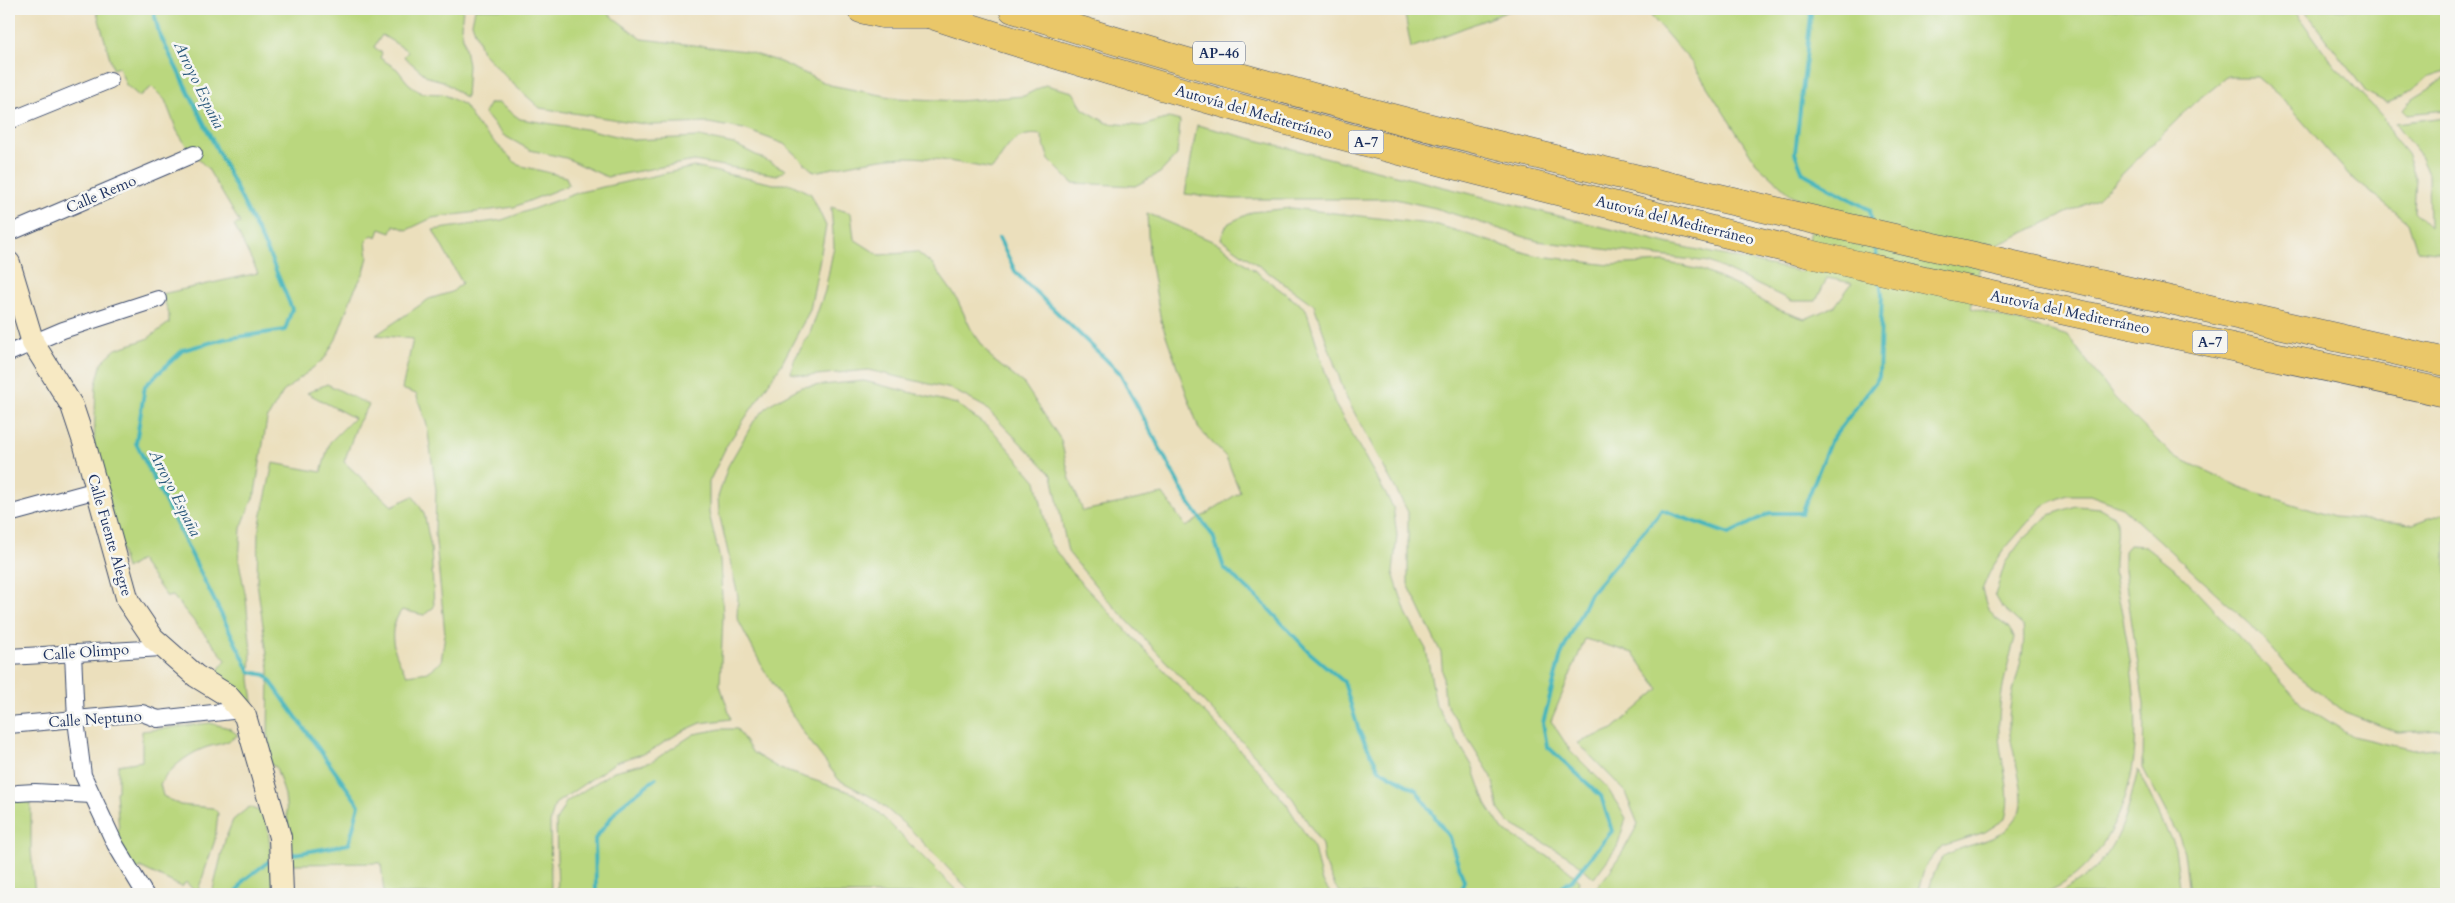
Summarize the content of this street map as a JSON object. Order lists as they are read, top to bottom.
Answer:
{
  "streets": {
    "highway": ["AP-46", "Autovía del Mediterráneo", "A-7"],
    "street": [
      "Calle Remo",
      "Calle Fuente Alegre",
      "Calle Olimpo",
      "Calle Neptuno"
    ]
  },
  "crossings": [
    ["AP-46", "Autovía del Mediterráneo"],
    ["Calle Fuente Alegre", "Calle Olimpo"],
    ["Calle Fuente Alegre", "Calle Neptuno"]
  ],
  "water": ["Arroyo España"]
}
